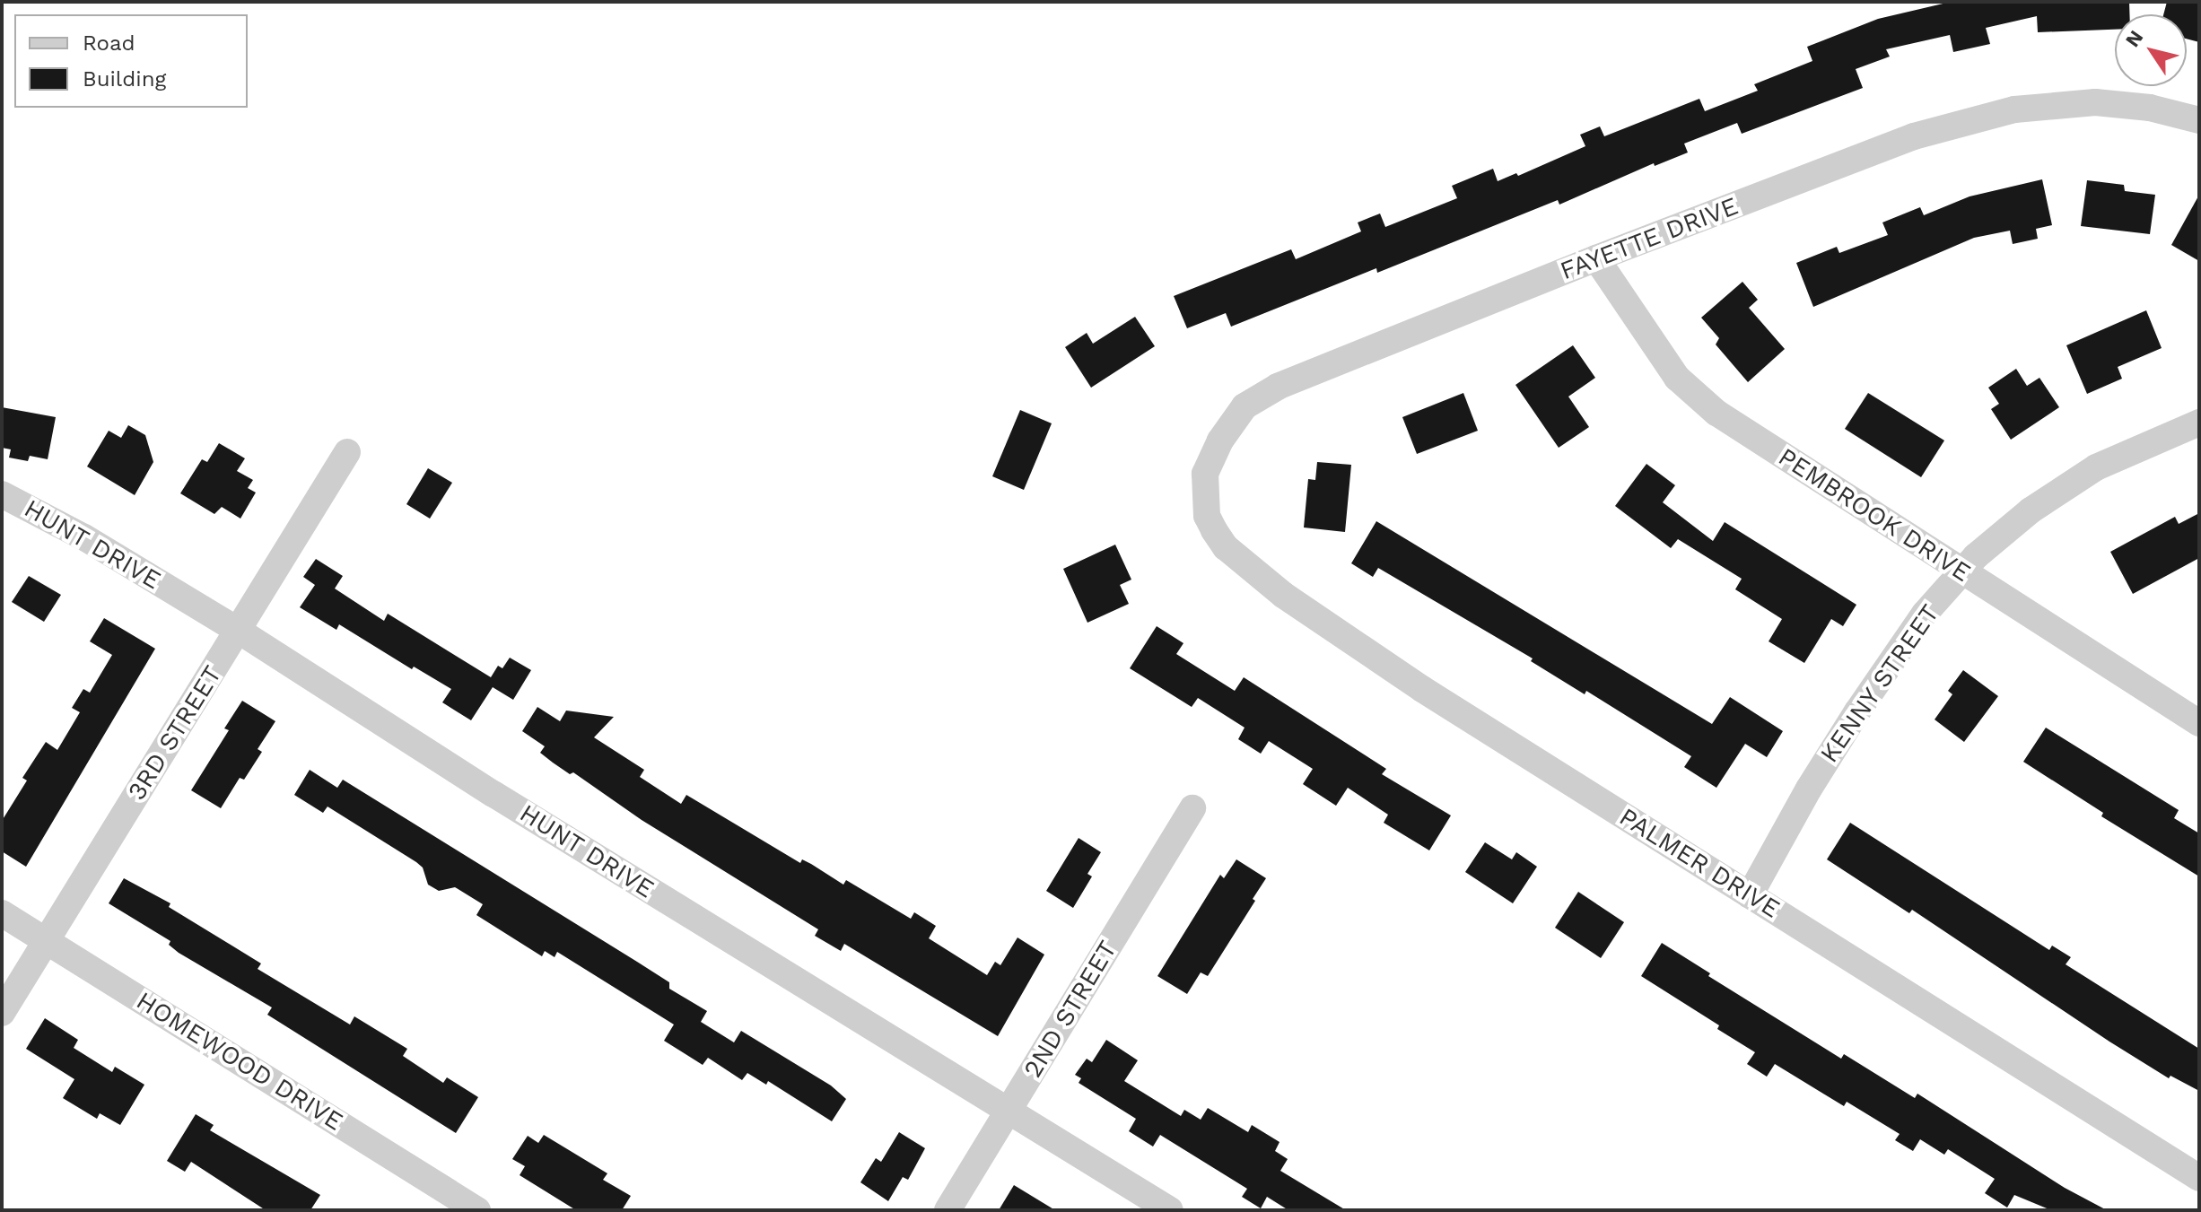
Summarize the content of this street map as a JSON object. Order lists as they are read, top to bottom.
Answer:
{
  "streets": {
    "street": [
      "FAYETTE DRIVE",
      "PEMBROOK DRIVE",
      "HUNT DRIVE",
      "KENNY STREET",
      "3RD STREET",
      "PALMER DRIVE",
      "2ND STREET",
      "HOMEWOOD DRIVE"
    ]
  },
  "crossings": [
    ["FAYETTE DRIVE", "PEMBROOK DRIVE"],
    ["FAYETTE DRIVE", "PALMER DRIVE"],
    ["PEMBROOK DRIVE", "KENNY STREET"],
    ["HUNT DRIVE", "3RD STREET"],
    ["HUNT DRIVE", "2ND STREET"],
    ["KENNY STREET", "PALMER DRIVE"],
    ["3RD STREET", "HOMEWOOD DRIVE"]
  ],
  "legend": ["Road", "Building"],
  "north": "top left"
}
